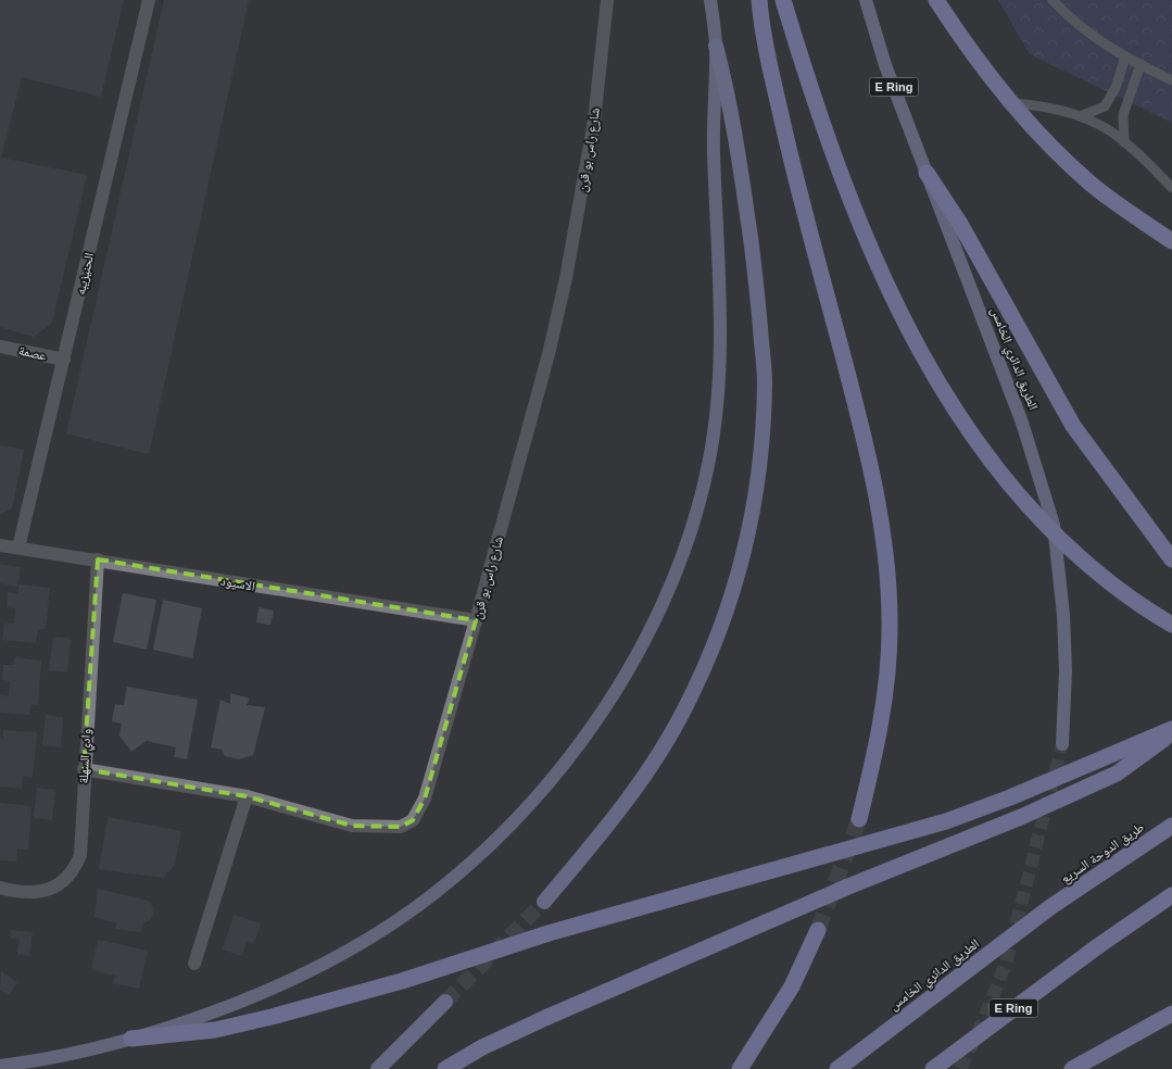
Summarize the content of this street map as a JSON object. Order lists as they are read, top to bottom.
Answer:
{
  "streets": {
    "highway": ["E Ring", "الطريق الدائري الخامس", "طريق الدوحة السريع"],
    "street": [
      "شارع راس بو قرن",
      "الحنيزيبه",
      "عصمة",
      "الاسيود",
      "وادي السهلة"
    ]
  },
  "crossings": [
    ["شارع راس بو قرن", "الاسيود"],
    ["شارع راس بو قرن", "وادي السهلة"],
    ["الحنيزيبه", "عصمة"],
    ["الحنيزيبه", "الاسيود"],
    ["الطريق الدائري الخامس", "طريق الدوحة السريع"],
    ["الاسيود", "وادي السهلة"]
  ]
}
